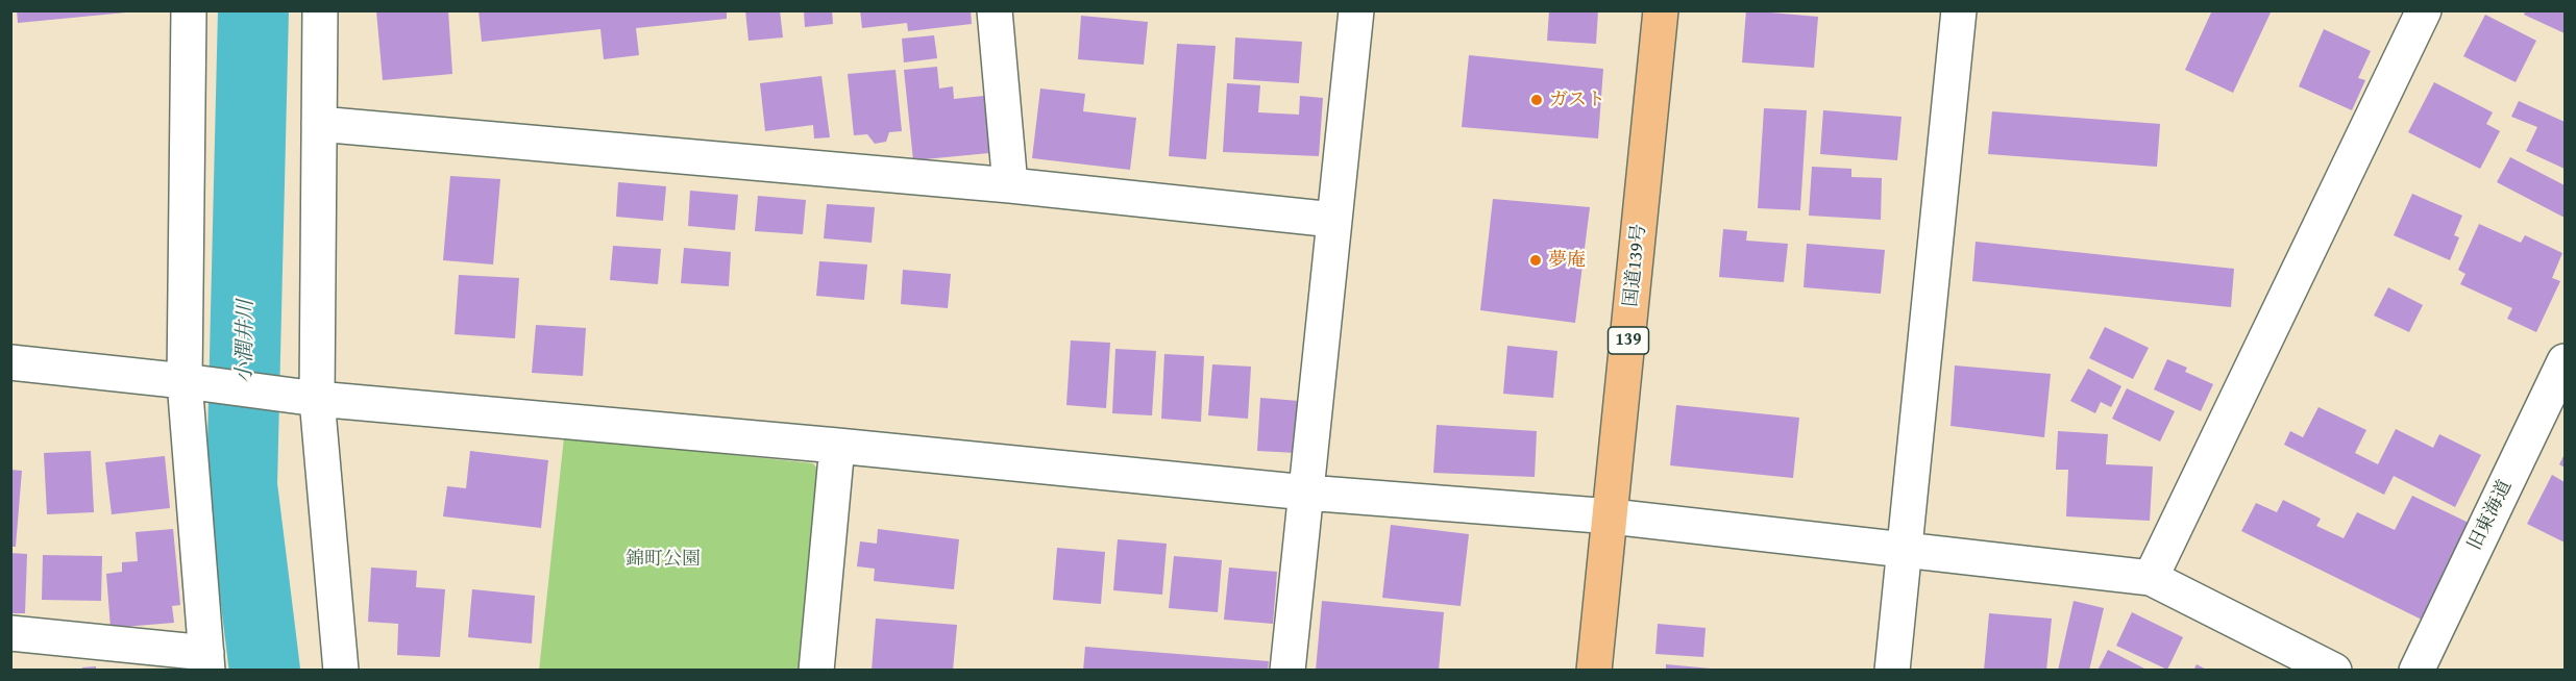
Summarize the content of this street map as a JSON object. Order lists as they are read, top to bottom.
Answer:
{
  "streets": {
    "highway": ["国道139号", "139"],
    "street": ["旧東海道"]
  },
  "water": ["小潤井川"],
  "parks": ["錦町公園"],
  "places": ["ガスト", "夢庵"]
}
